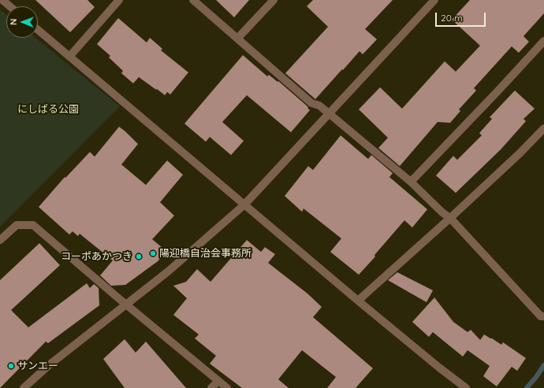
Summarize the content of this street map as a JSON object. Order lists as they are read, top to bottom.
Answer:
{
  "parks": ["にしばる公園"],
  "places": ["陽迎橋自治会事務所", "コーポあかつき", "サンエー"],
  "scale_bar": "20 m",
  "north": "left"
}
